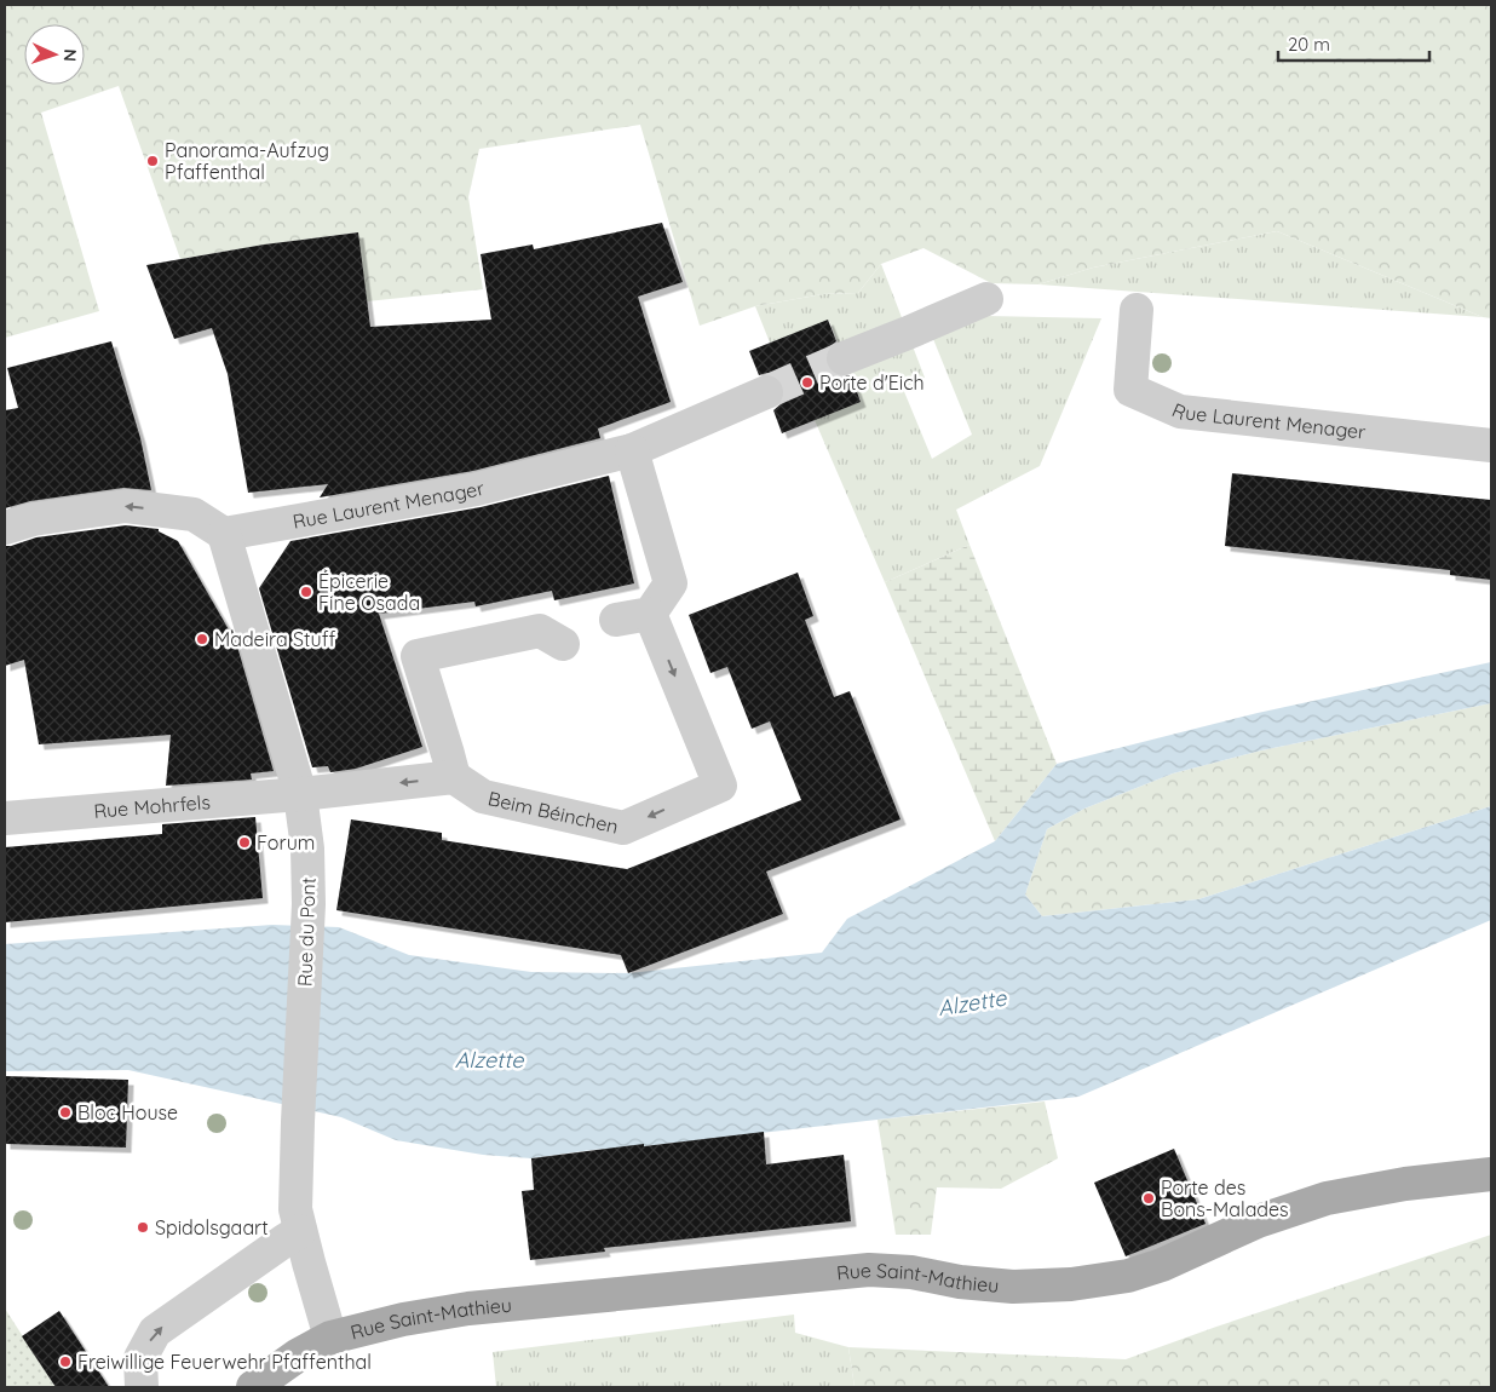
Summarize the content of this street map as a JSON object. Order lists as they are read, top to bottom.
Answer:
{
  "streets": {
    "main road": ["Rue Saint-Mathieu"],
    "street": [
      "Rue Laurent Menager",
      "Rue Mohrfels",
      "Beim Béinchen",
      "Rue du Pont"
    ]
  },
  "crossings": [
    ["Rue Laurent Menager", "Rue du Pont"],
    ["Rue Mohrfels", "Rue du Pont"],
    ["Rue du Pont", "Rue Saint-Mathieu"]
  ],
  "water": ["Alzette"],
  "places": [
    "Panorama-Aufzug Pfaffenthal",
    "Porte d'Eich",
    "Épicerie Fine Osada",
    "Madeira Stuff",
    "Forum",
    "Bloc House",
    "Porte des Bons-Malades",
    "Spidolsgaart",
    "Freiwillige Feuerwehr Pfaffenthal"
  ],
  "scale_bar": "20 m",
  "north": "right"
}
